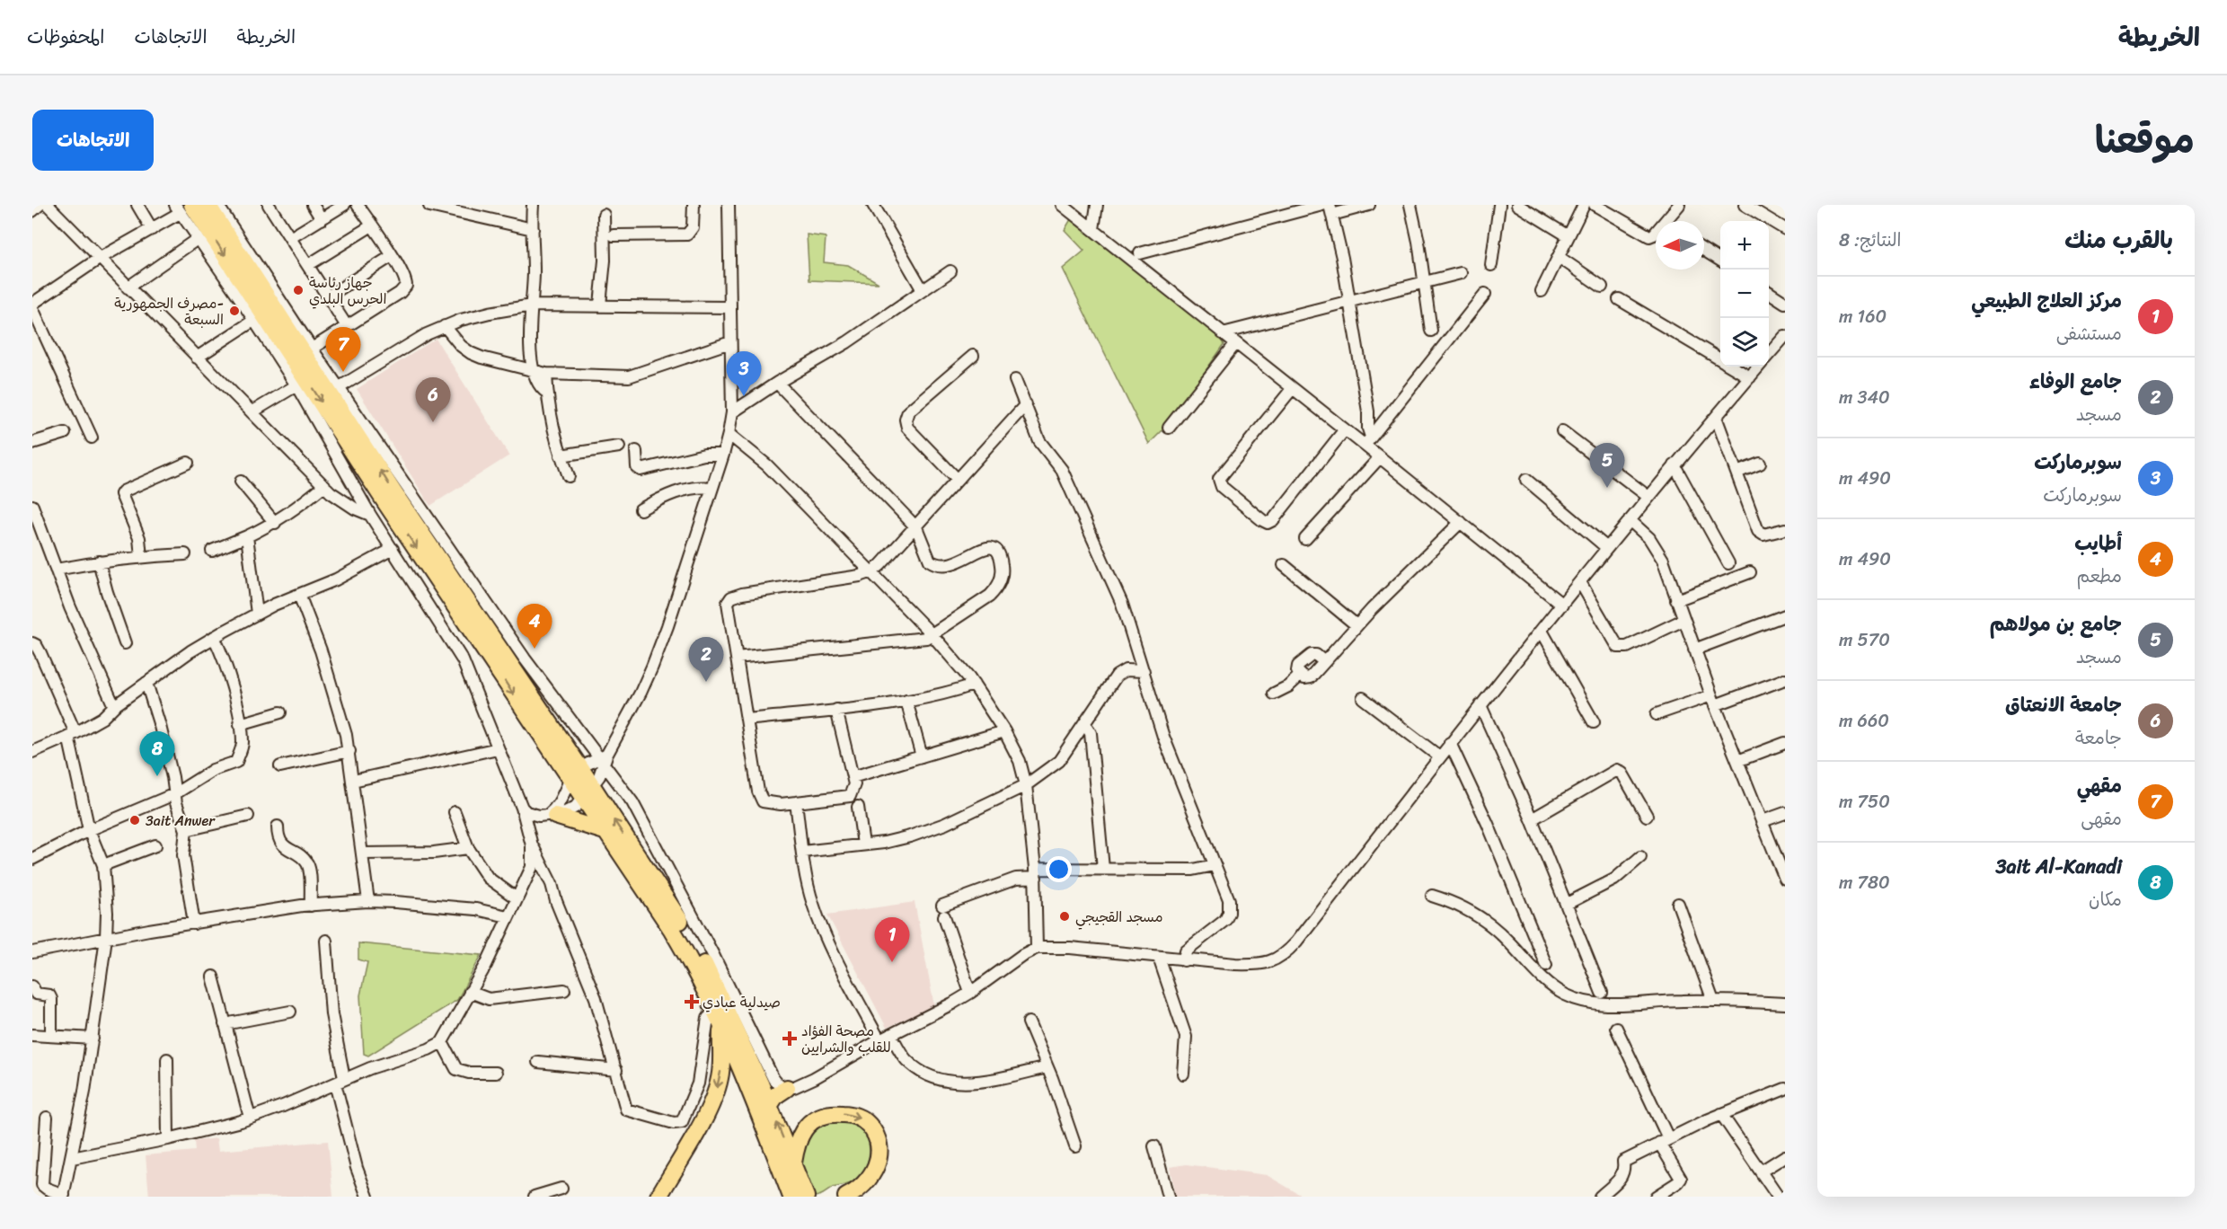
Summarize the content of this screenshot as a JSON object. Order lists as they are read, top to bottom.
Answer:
{
  "places": {
    "other": [
      "جهاز رئاسة الحرس البلدي",
      "مصرف الجمهورية- السبعة",
      "3ait Anwer",
      "مسجد القجيجي"
    ],
    "health": ["صيدلية عبادي", "مصحة الفؤاد للقلب والشرايين"]
  },
  "north": "left",
  "page": {
    "header": "الخريطة",
    "nav": ["الخريطة", "الاتجاهات", "المحفوظات"],
    "title": "موقعنا",
    "buttons": "الاتجاهات",
    "heading": ["بالقرب منك", "النتائج: 8"],
    "map_buttons": ["+", "−"],
    "list": [
      {
        "mark": "1",
        "name": "مركز العلاج الطبيعي",
        "note": "مستشفى",
        "value": "160 m"
      },
      {
        "mark": "2",
        "name": "جامع الوفاء",
        "note": "مسجد",
        "value": "340 m"
      },
      {
        "mark": "3",
        "name": "سوبرماركت",
        "note": "سوبرماركت",
        "value": "490 m"
      },
      {
        "mark": "4",
        "name": "أطايب",
        "note": "مطعم",
        "value": "490 m"
      },
      {
        "mark": "5",
        "name": "جامع بن مولاهم",
        "note": "مسجد",
        "value": "570 m"
      },
      {
        "mark": "6",
        "name": "جامعة الانعتاق",
        "note": "جامعة",
        "value": "660 m"
      },
      {
        "mark": "7",
        "name": "مقهي",
        "note": "مقهى",
        "value": "750 m"
      },
      {
        "mark": "8",
        "name": "3ait Al-Kanadi",
        "note": "مكان",
        "value": "780 m"
      }
    ],
    "pins": [
      "7",
      "3",
      "6",
      "5",
      "4",
      "2",
      "8",
      "1"
    ]
  }
}
